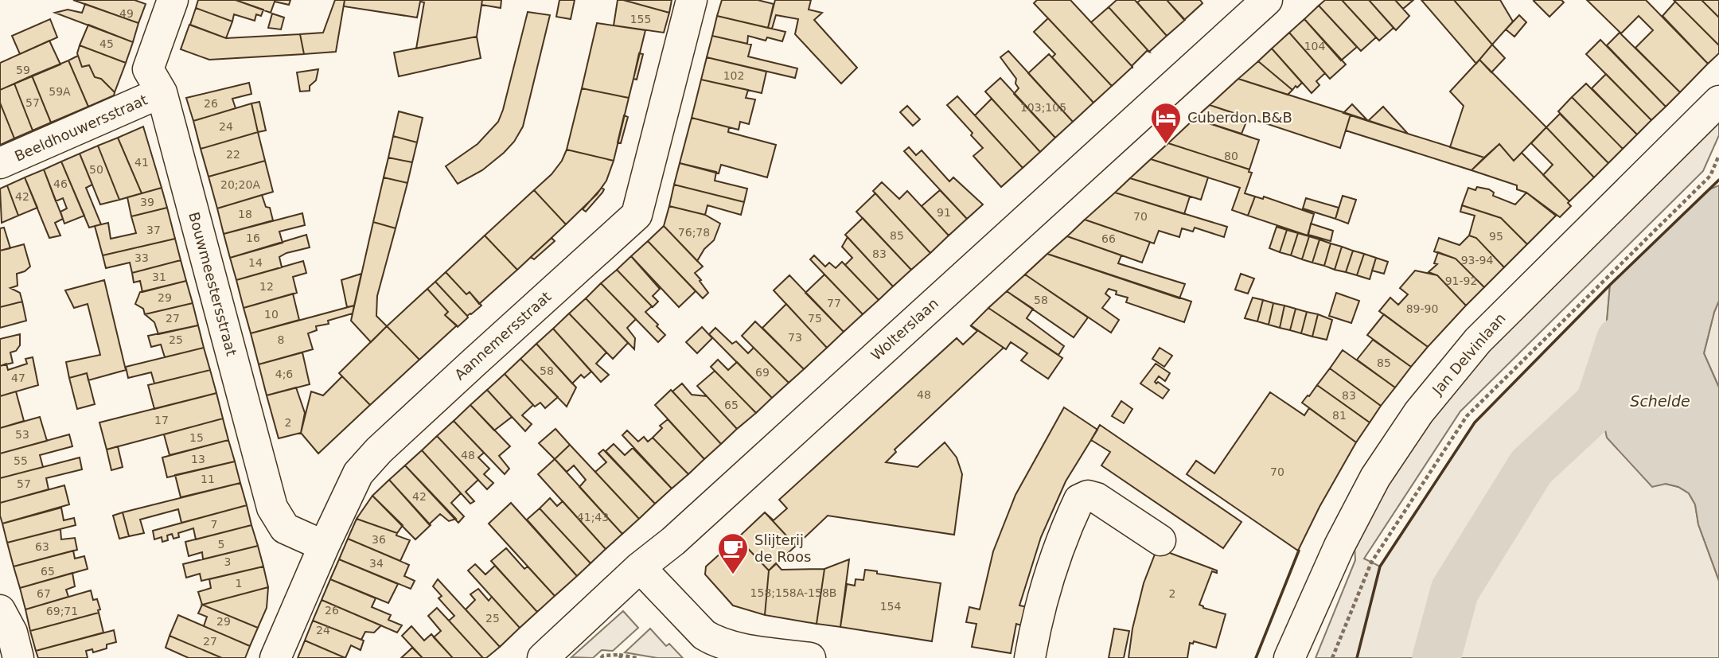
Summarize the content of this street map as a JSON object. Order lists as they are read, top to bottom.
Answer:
{
  "streets": {
    "street": [
      "Beeldhouwersstraat",
      "Bouwmeestersstraat",
      "Wolterslaan",
      "Aannemersstraat",
      "Jan Delvinlaan"
    ]
  },
  "crossings": [
    ["Beeldhouwersstraat", "Bouwmeestersstraat"],
    ["Bouwmeestersstraat", "Aannemersstraat"]
  ],
  "water": ["Schelde"],
  "places": {
    "hotel": ["Cuberdon B&B"],
    "cafe": ["Slijterij de Roos"]
  },
  "house_numbers": [
    "49",
    "155",
    "45",
    "104",
    "59",
    "102",
    "59A",
    "57",
    "26",
    "103;105",
    "24",
    "22",
    "80",
    "41",
    "50",
    "46",
    "20;20A",
    "42",
    "39",
    "91",
    "18",
    "70",
    "37",
    "76;78",
    "85",
    "95",
    "16",
    "66",
    "83",
    "33",
    "93-94",
    "14",
    "31",
    "91-92",
    "12",
    "29",
    "58",
    "77",
    "89-90",
    "10",
    "27",
    "75",
    "73",
    "25",
    "8",
    "85",
    "58",
    "69",
    "4;6",
    "47",
    "48",
    "83",
    "65",
    "81",
    "17",
    "2",
    "53",
    "15",
    "48",
    "13",
    "55",
    "70",
    "11",
    "57",
    "42",
    "41;43",
    "7",
    "36",
    "5",
    "63",
    "3",
    "34",
    "65",
    "1",
    "158;158A-158B",
    "67",
    "2",
    "154",
    "26",
    "69;71",
    "25",
    "29",
    "24",
    "27"
  ]
}
